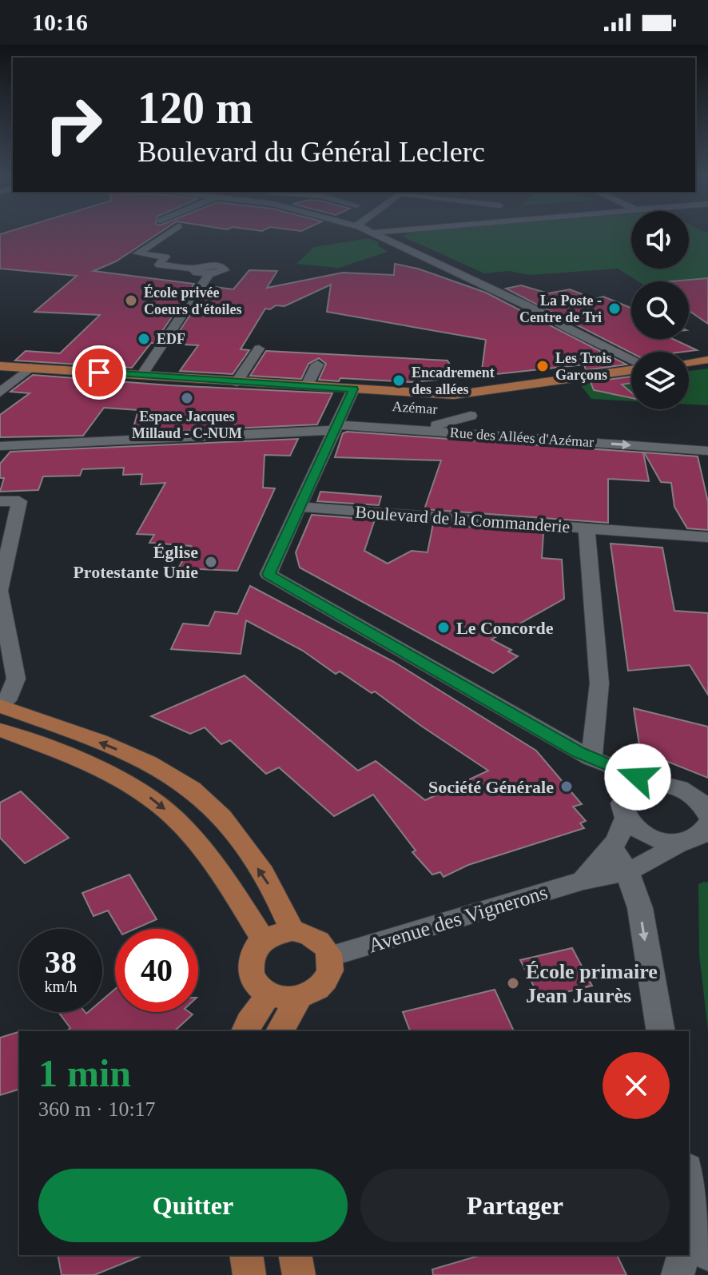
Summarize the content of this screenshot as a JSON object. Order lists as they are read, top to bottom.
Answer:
{
  "streets": {
    "street": [
      "Azémar",
      "Rue des Allées d'Azémar",
      "Boulevard de la Commanderie",
      "Avenue des Vignerons"
    ]
  },
  "crossings": [
    ["Azémar", "Rue des Allées d'Azémar"]
  ],
  "places": [
    "École privée Coeurs d'étoiles",
    "La Poste - Centre de Tri",
    "EDF",
    "Les Trois Garçons",
    "Encadrement des allées",
    "Espace Jacques Millaud - C-NUM",
    "Église Protestante Unie",
    "Le Concorde",
    "Société Générale",
    "École primaire Jean Jaurès"
  ],
  "page": {
    "status": "10:16",
    "turn": ["120 m", "Boulevard du Général Leclerc"],
    "speed": "38 km/h",
    "limit": "40",
    "heading": ["1 min", "360 m · 10:17"],
    "buttons": ["Quitter", "Partager"]
  }
}
